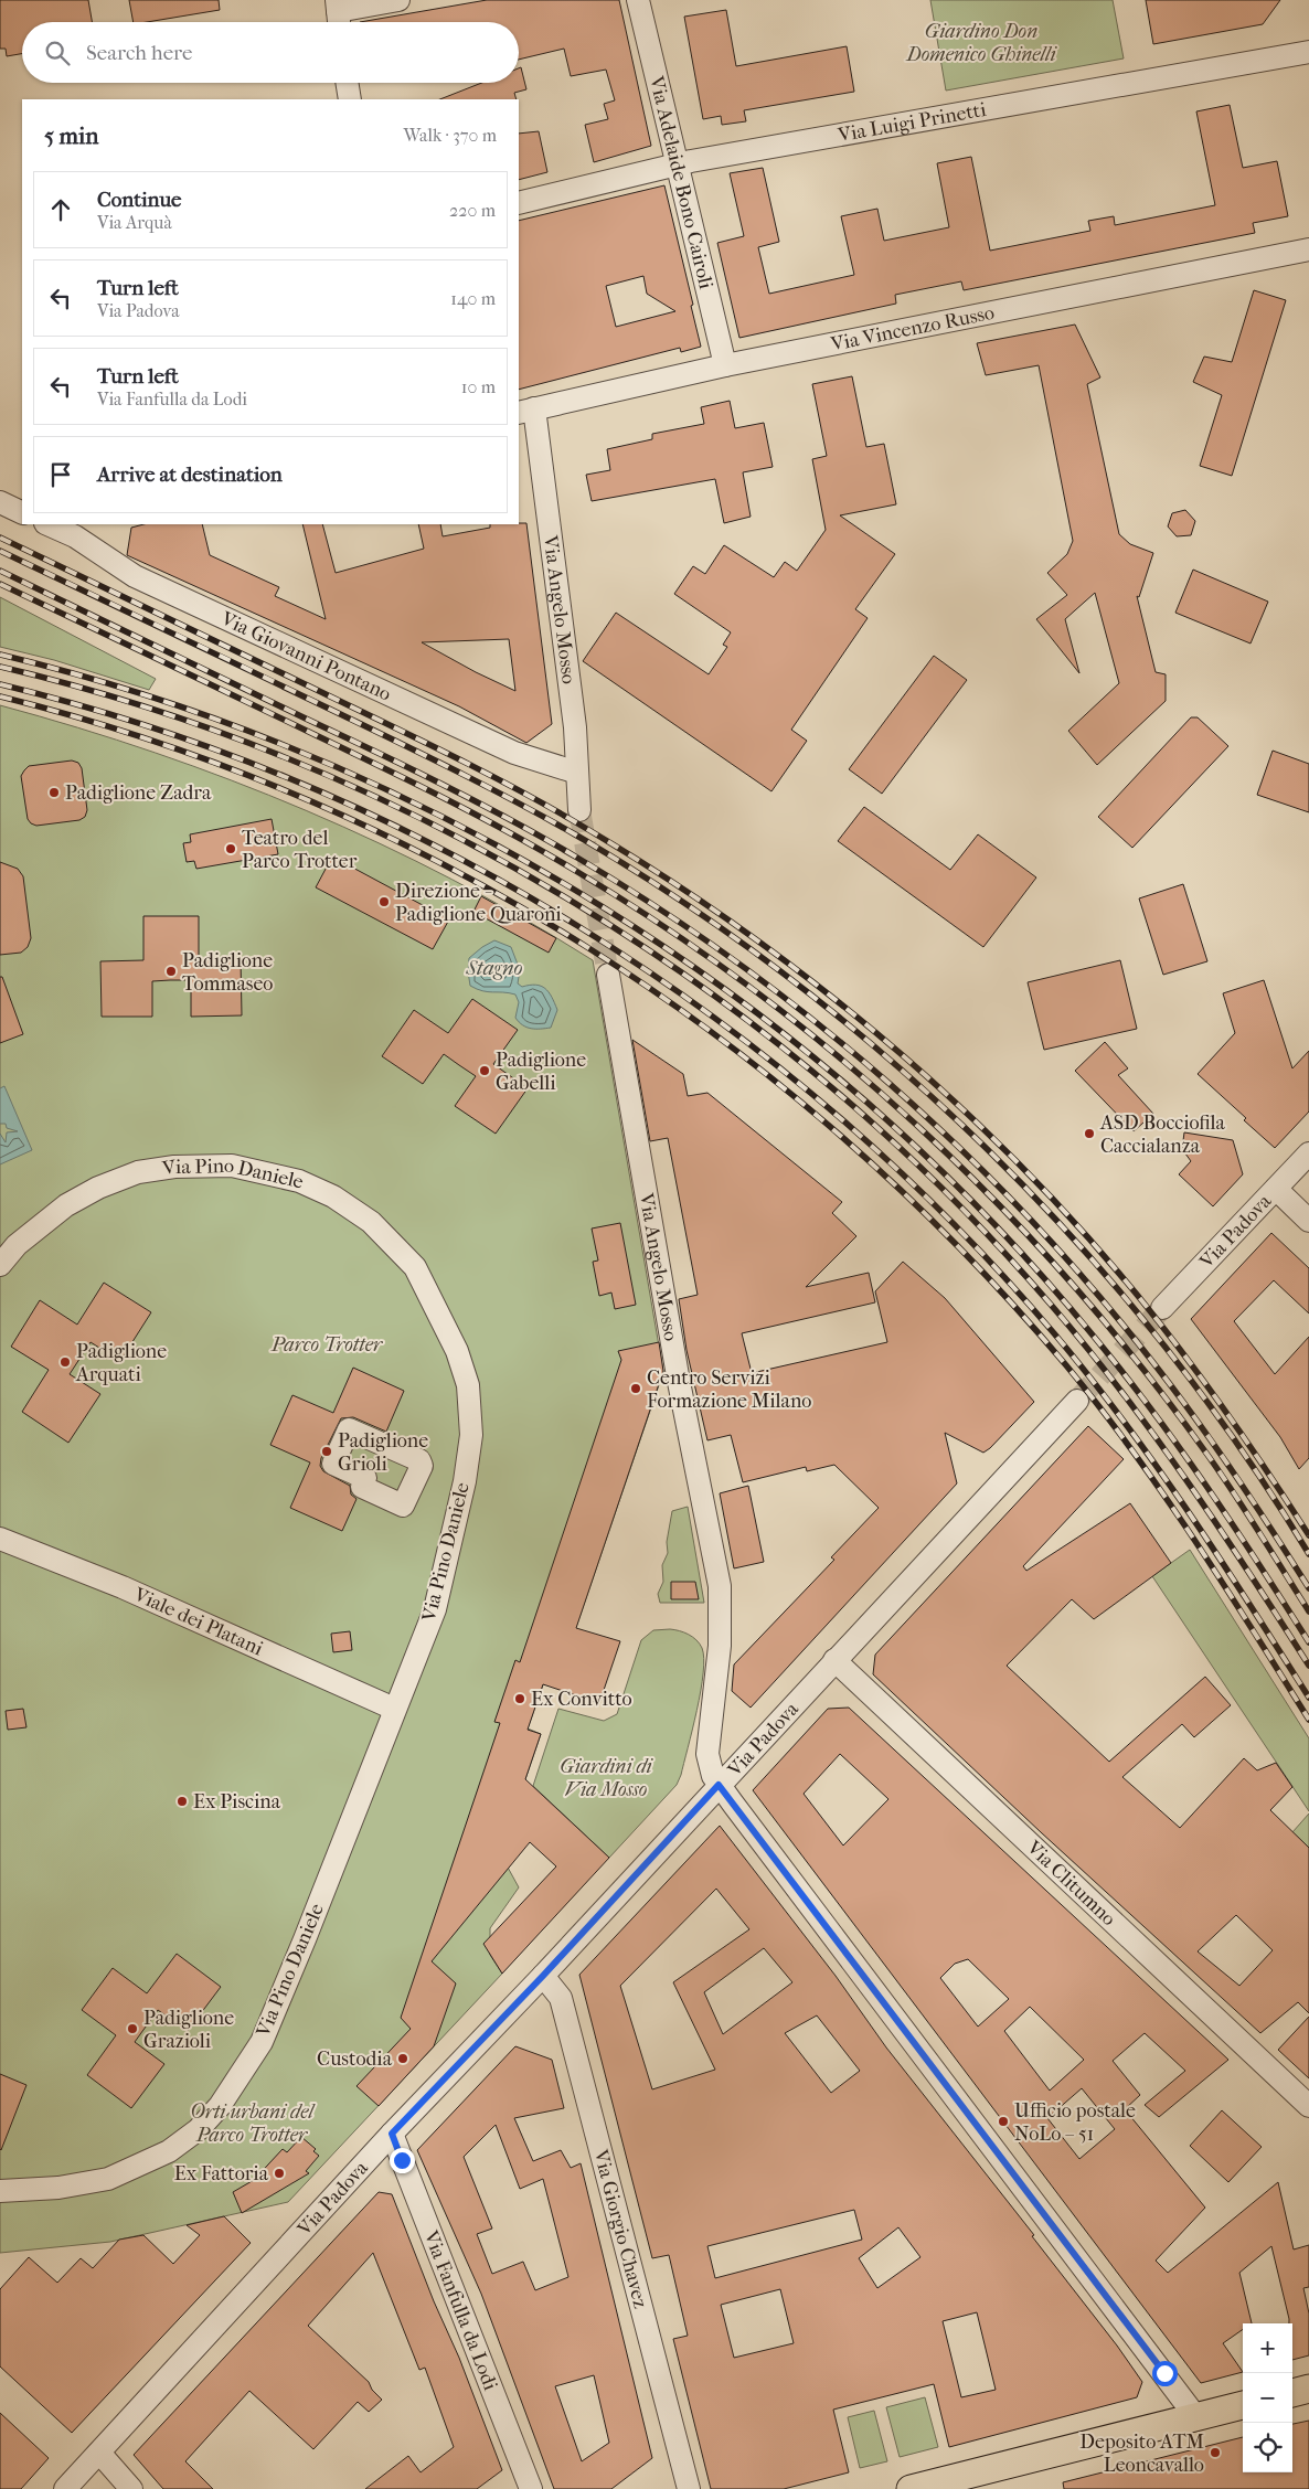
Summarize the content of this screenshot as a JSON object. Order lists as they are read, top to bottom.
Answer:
{
  "streets": {
    "street": [
      "Via Luigi Prinetti",
      "Via Adelaide Bono Cairoli",
      "Via Vincenzo Russo",
      "Via Angelo Mosso",
      "Via Giovanni Pontano",
      "Via Pino Daniele",
      "Via Padova",
      "Viale dei Platani",
      "Via Clitumno",
      "Via Giorgio Chavez",
      "Via Fanfulla da Lodi"
    ]
  },
  "crossings": [
    ["Via Luigi Prinetti", "Via Adelaide Bono Cairoli"],
    ["Via Adelaide Bono Cairoli", "Via Vincenzo Russo"],
    ["Via Vincenzo Russo", "Via Angelo Mosso"],
    ["Via Angelo Mosso", "Via Giovanni Pontano"],
    ["Via Angelo Mosso", "Via Padova"],
    ["Via Pino Daniele", "Viale dei Platani"],
    ["Via Padova", "Via Clitumno"],
    ["Via Padova", "Via Giorgio Chavez"],
    ["Via Padova", "Via Fanfulla da Lodi"]
  ],
  "water": ["Stagno"],
  "parks": [
    "Giardino Don Domenico Ghinelli",
    "Parco Trotter",
    "Giardini di Via Mosso",
    "Orti urbani del Parco Trotter"
  ],
  "places": [
    "Padiglione Zadra",
    "Teatro del Parco Trotter",
    "Direzione - Padiglione Quaroni",
    "Padiglione Tommaseo",
    "Padiglione Gabelli",
    "ASD Bocciofila Caccialanza",
    "Padiglione Arquati",
    "Centro Servizi Formazione Milano",
    "Padiglione Grioli",
    "Ex Convitto",
    "Ex Piscina",
    "Padiglione Grazioli",
    "Custodia",
    "Ufficio postale NoLo – 51",
    "Ex Fattoria",
    "Deposito ATM Leoncavallo"
  ],
  "page": {
    "search": "Search here",
    "heading": ["5 min", "Walk · 370 m"],
    "list": [
      ["Continue", "Via Arquà", "220 m"],
      ["Turn left", "Via Padova", "140 m"],
      ["Turn left", "Via Fanfulla da Lodi", "10 m"],
      "Arrive at destination"
    ],
    "map_buttons": ["+", "−"]
  }
}
